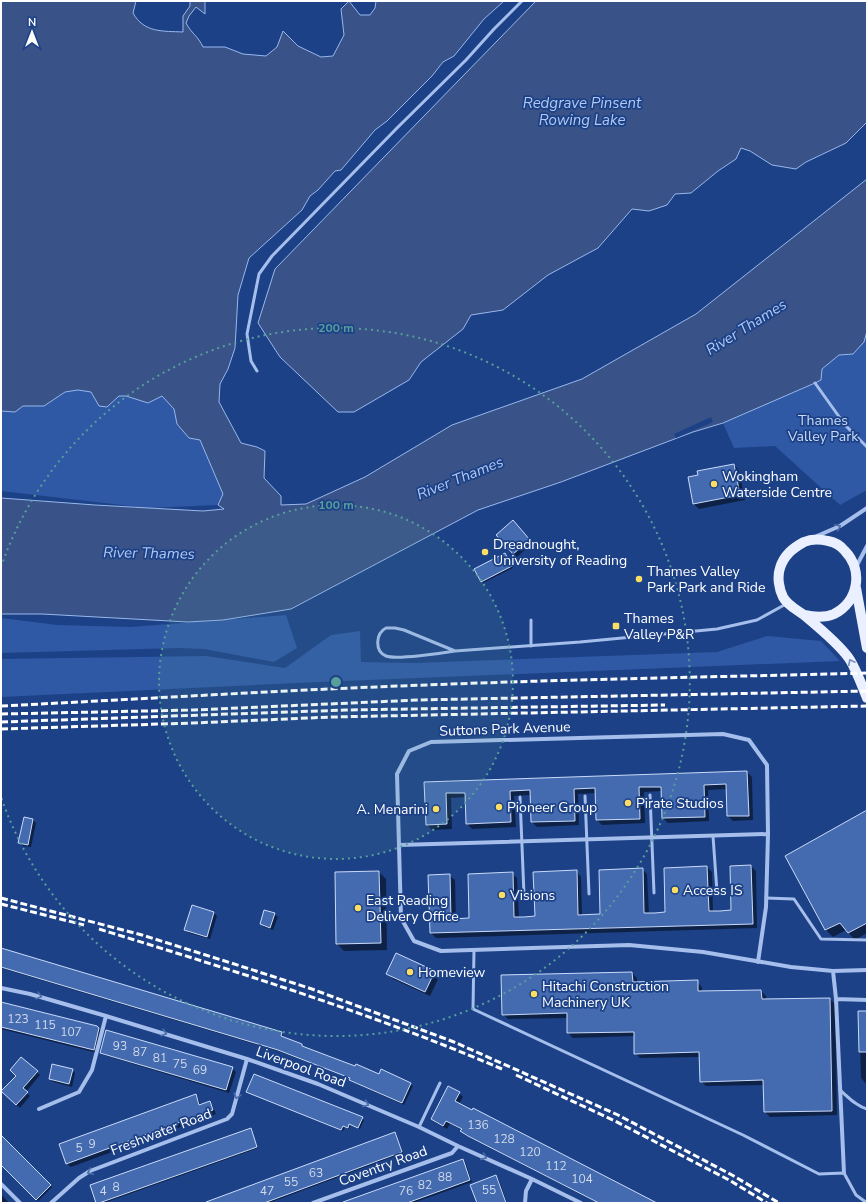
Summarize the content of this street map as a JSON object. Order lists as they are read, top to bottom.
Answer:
{
  "streets": {
    "street": [
      "Suttons Park Avenue",
      "Liverpool Road",
      "Freshwater Road",
      "Coventry Road"
    ]
  },
  "crossings": [
    ["Liverpool Road", "Freshwater Road"],
    ["Liverpool Road", "Coventry Road"]
  ],
  "one_way": ["Liverpool Road", "Freshwater Road"],
  "water": ["Redgrave Pinsent Rowing Lake", "River Thames"],
  "parks": ["Thames Valley Park"],
  "places": {
    "other": [
      "Wokingham Waterside Centre",
      "Dreadnought, University of Reading",
      "Thames Valley Park Park and Ride",
      "Pirate Studios",
      "Pioneer Group",
      "A. Menarini",
      "Access IS",
      "Visions",
      "East Reading Delivery Office",
      "Homeview",
      "Hitachi Construction Machinery UK"
    ],
    "transit": ["Thames Valley P&R"]
  },
  "house_numbers": [
    "123",
    "115",
    "107",
    "93",
    "87",
    "81",
    "75",
    "69",
    "136",
    "128",
    "9",
    "5",
    "120",
    "112",
    "63",
    "88",
    "104",
    "55",
    "82",
    "8",
    "55",
    "4",
    "47",
    "76"
  ],
  "north": "top",
  "rings": ["200 m", "100 m"]
}
